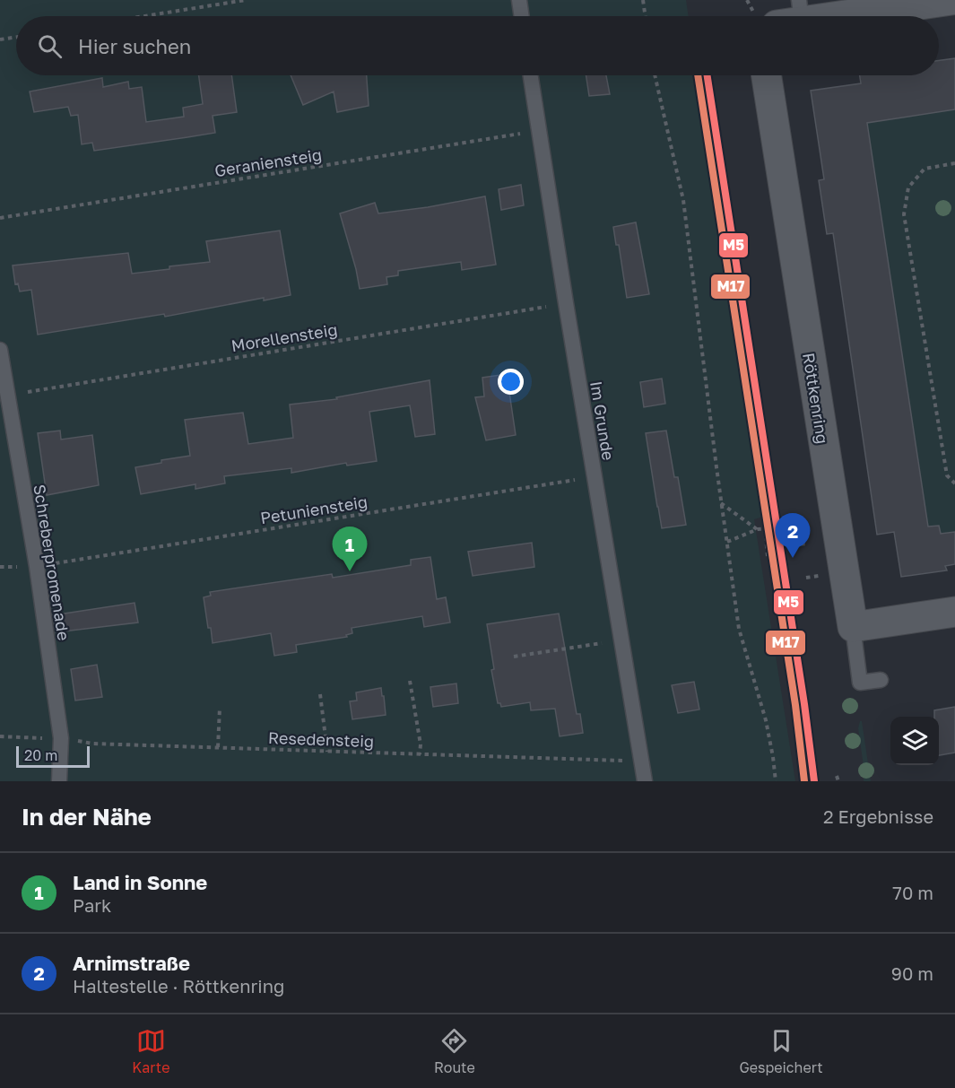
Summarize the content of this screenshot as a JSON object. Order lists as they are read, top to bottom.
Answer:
{
  "streets": {
    "street": ["Röttkenring"],
    "lane": ["Im Grunde", "Schreberpromenade"],
    "path": [
      "Geraniensteig",
      "Morellensteig",
      "Petuniensteig",
      "Resedensteig"
    ]
  },
  "crossings": [
    ["Geraniensteig", "Im Grunde"],
    ["Morellensteig", "Im Grunde"],
    ["Morellensteig", "Schreberpromenade"],
    ["Im Grunde", "Petuniensteig"],
    ["Im Grunde", "Resedensteig"],
    ["Petuniensteig", "Schreberpromenade"],
    ["Schreberpromenade", "Resedensteig"]
  ],
  "lines": ["transit line M5", "transit line M17"],
  "scale_bar": "20 m",
  "page": {
    "search": "Hier suchen",
    "pins": ["2", "1"],
    "scale": "20 m",
    "heading": ["In der Nähe", "2 Ergebnisse"],
    "list": [
      {
        "mark": "1",
        "name": "Land in Sonne",
        "note": "Park",
        "value": "70 m"
      },
      {
        "mark": "2",
        "name": "Arnimstraße",
        "note": "Haltestelle · Röttkenring",
        "value": "90 m"
      }
    ],
    "nav": ["Karte", "Route", "Gespeichert"]
  }
}
